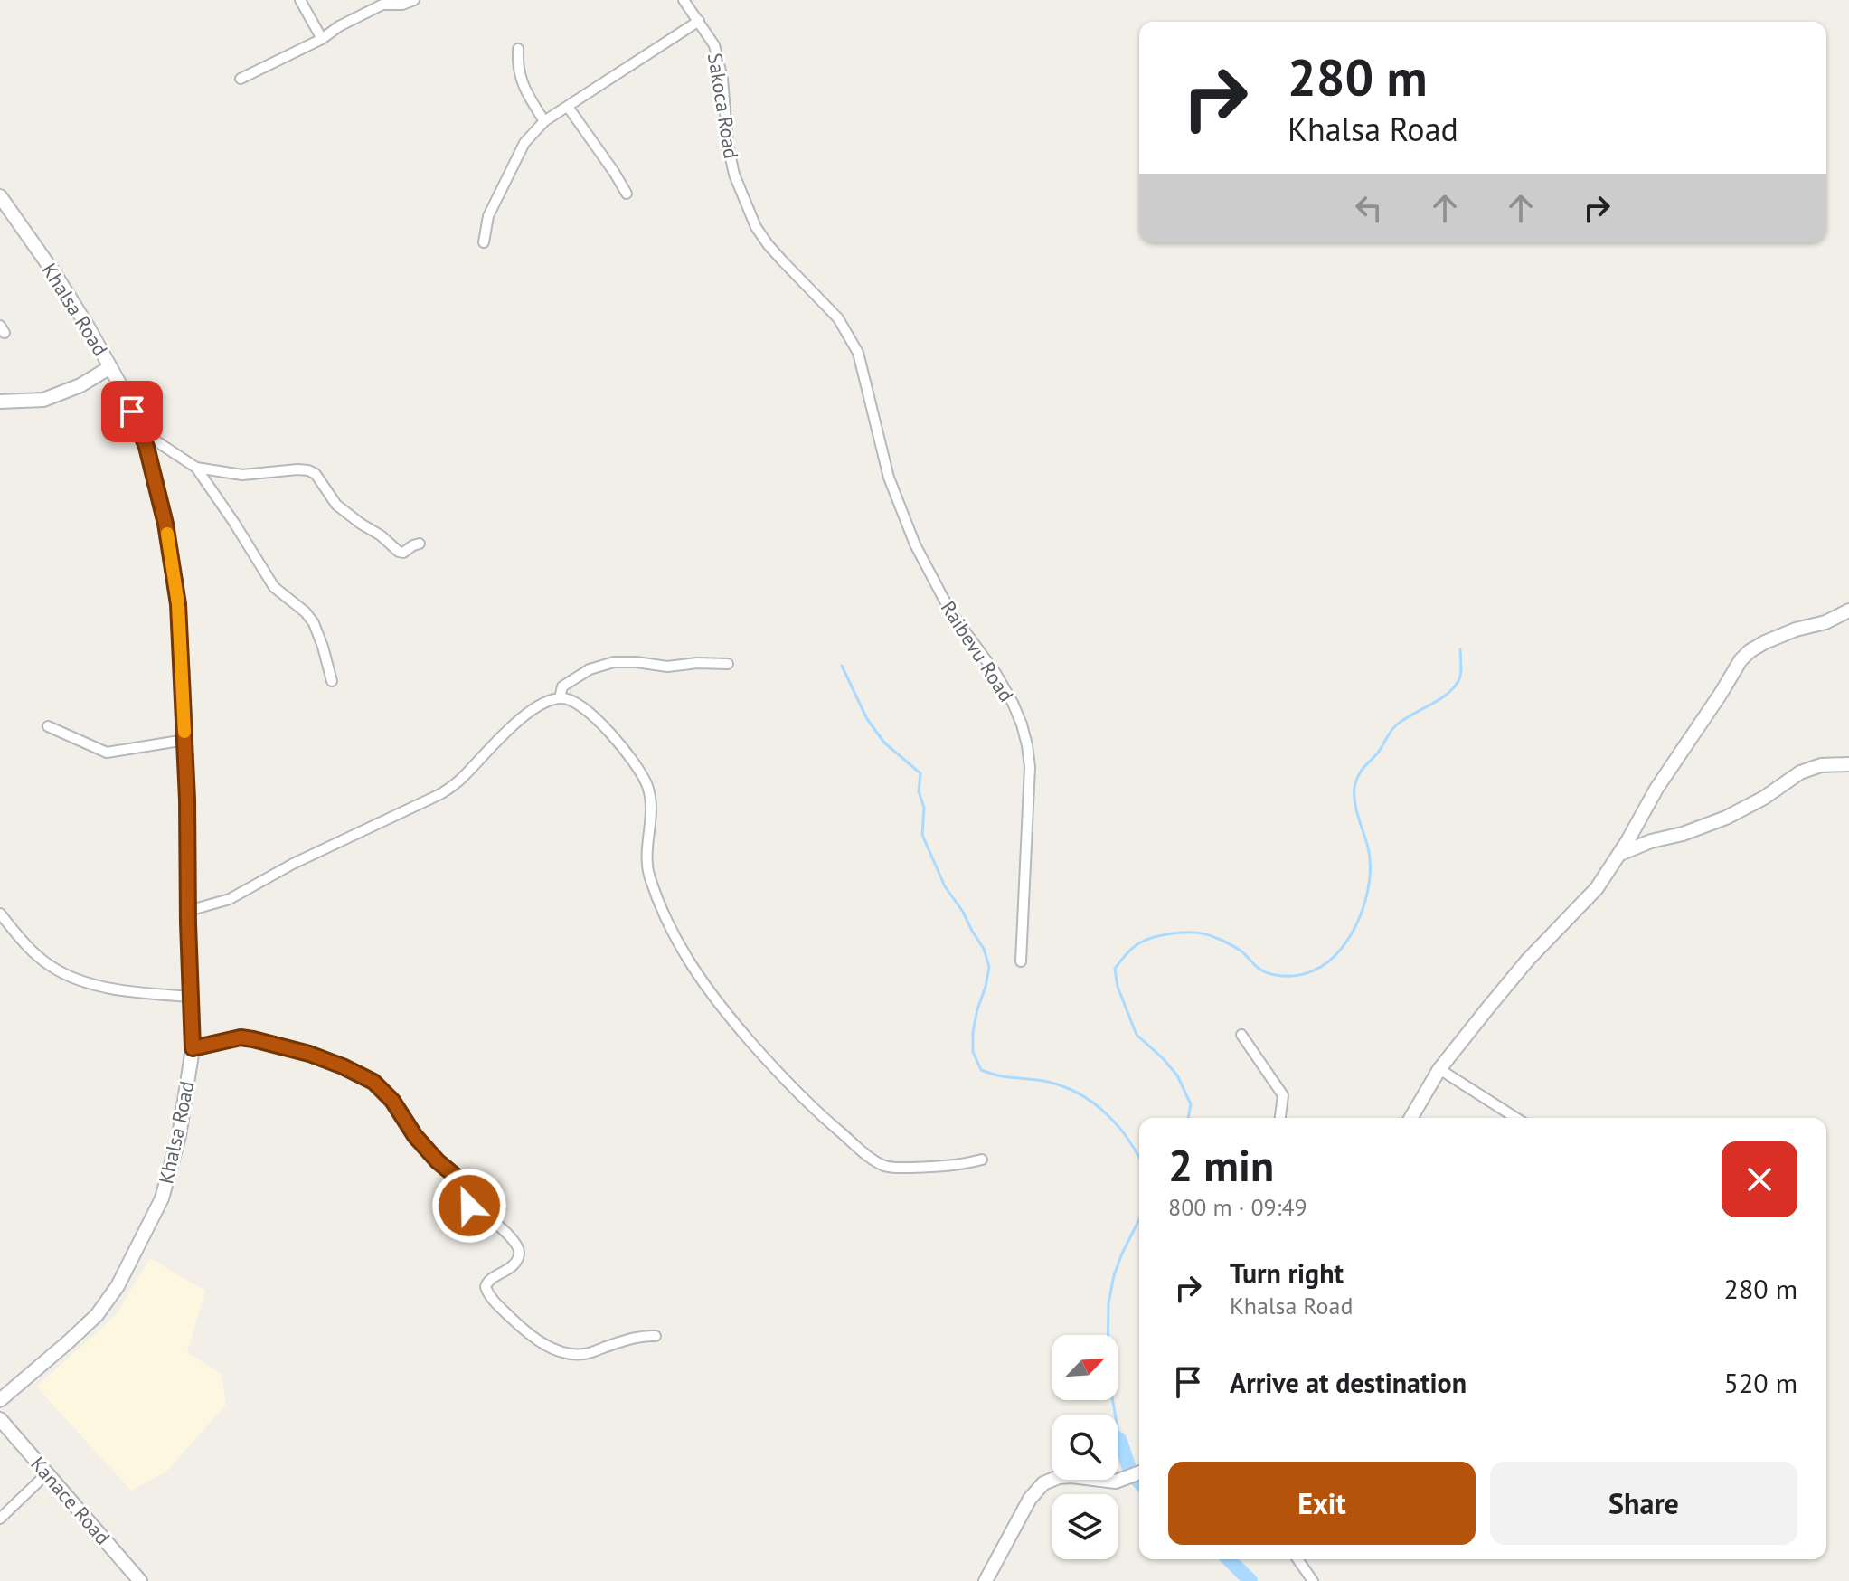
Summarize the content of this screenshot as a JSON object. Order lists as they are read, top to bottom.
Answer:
{
  "streets": {
    "street": [
      "Sakoca Road",
      "Khalsa Road",
      "Raibevu Road",
      "Kanace Road"
    ]
  },
  "crossings": [
    ["Sakoca Road", "Raibevu Road"]
  ],
  "north": "top right",
  "page": {
    "turn": ["280 m", "Khalsa Road"],
    "heading": ["2 min", "800 m · 09:49"],
    "list": [
      {
        "name": "Turn right",
        "note": "Khalsa Road",
        "value": "280 m"
      },
      {
        "name": "Arrive at destination",
        "value": "520 m"
      }
    ],
    "buttons": ["Exit", "Share"]
  }
}
